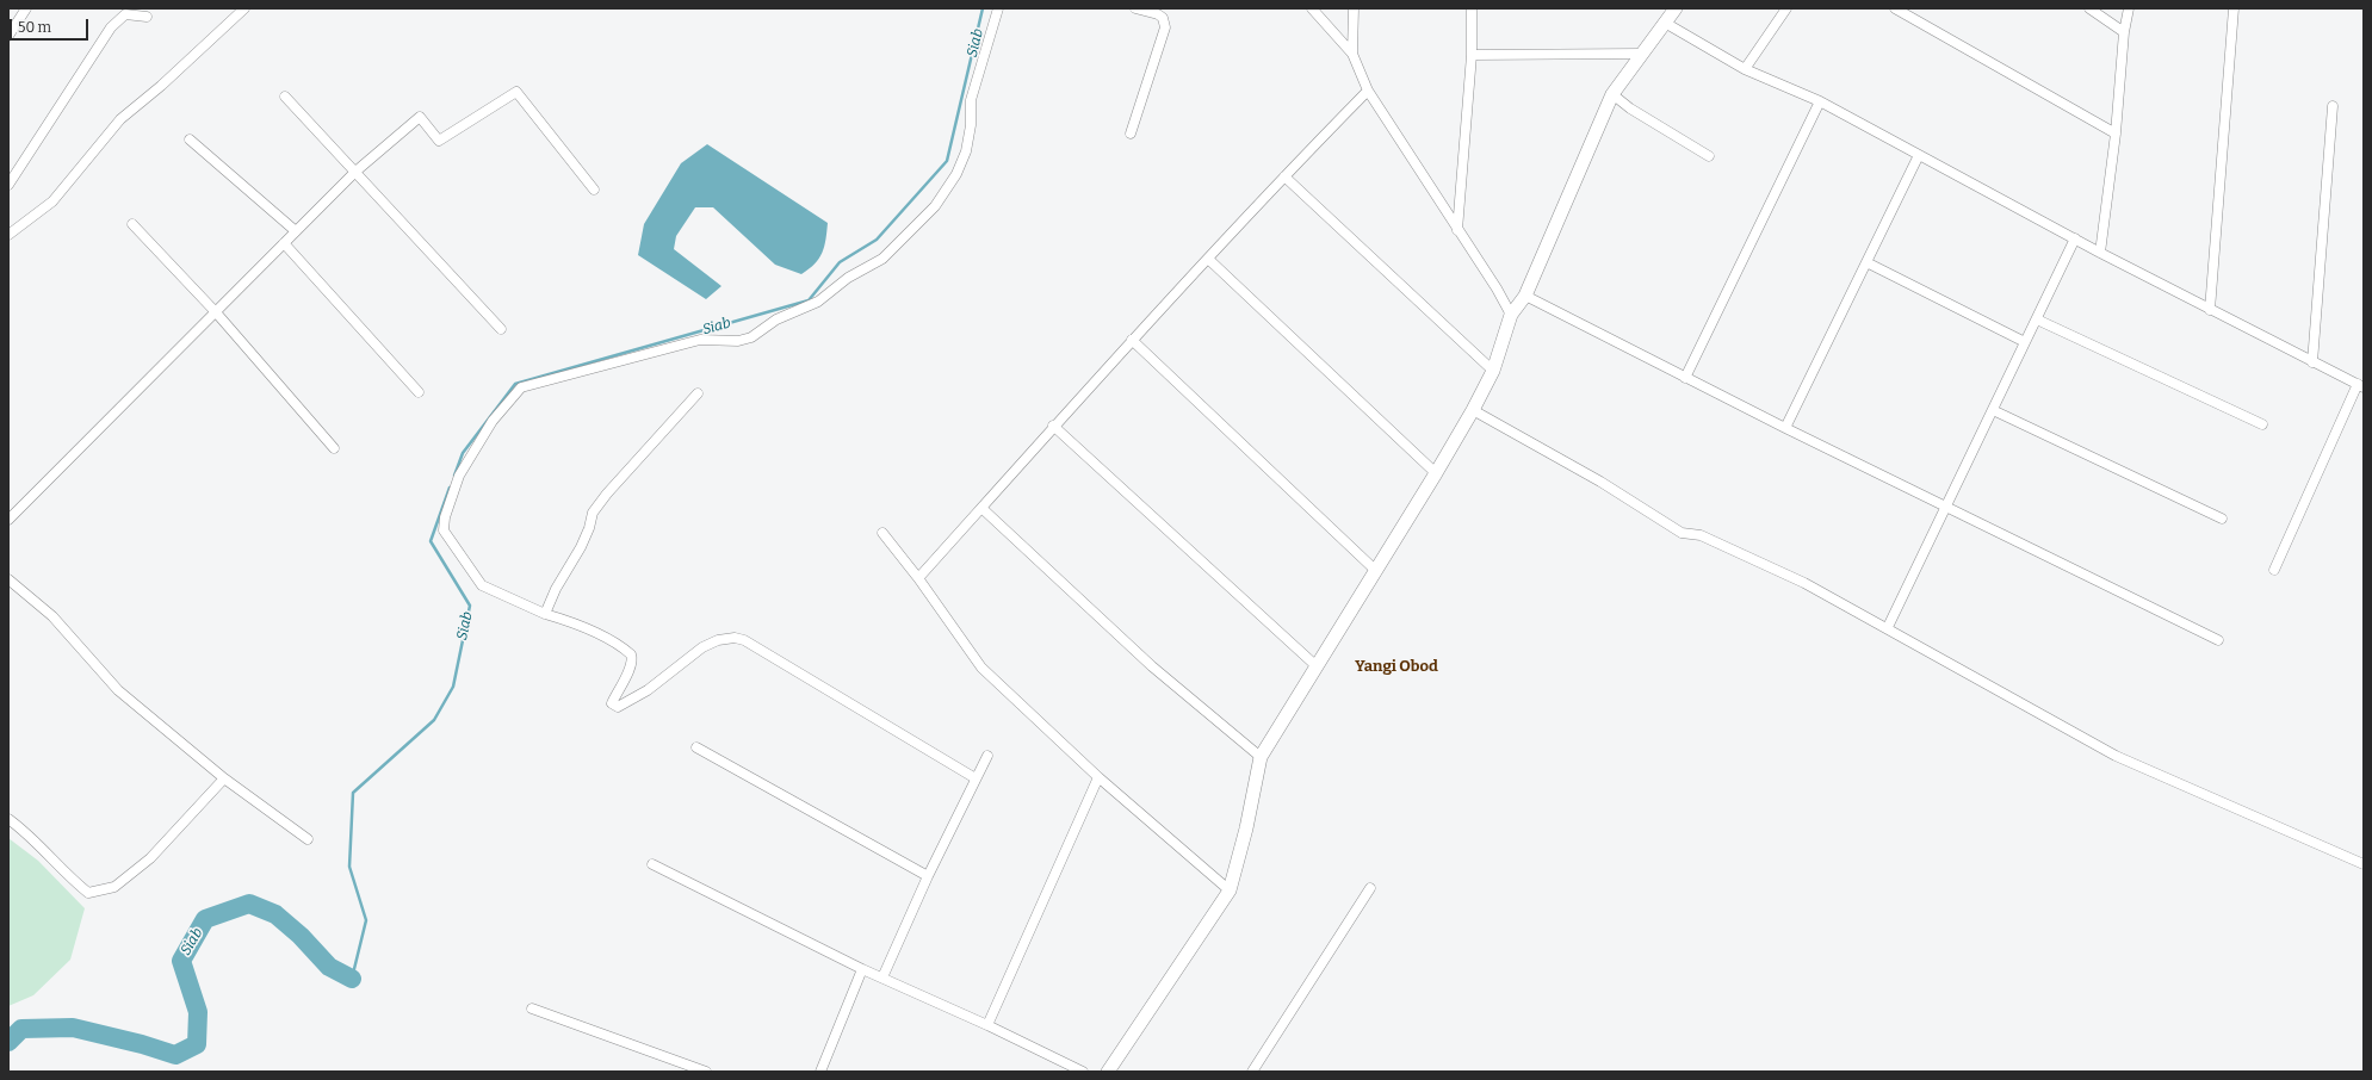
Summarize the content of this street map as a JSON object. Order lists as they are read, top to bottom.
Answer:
{
  "districts": ["Yangi Obod"],
  "water": ["Siab"],
  "scale_bar": "50 m"
}
